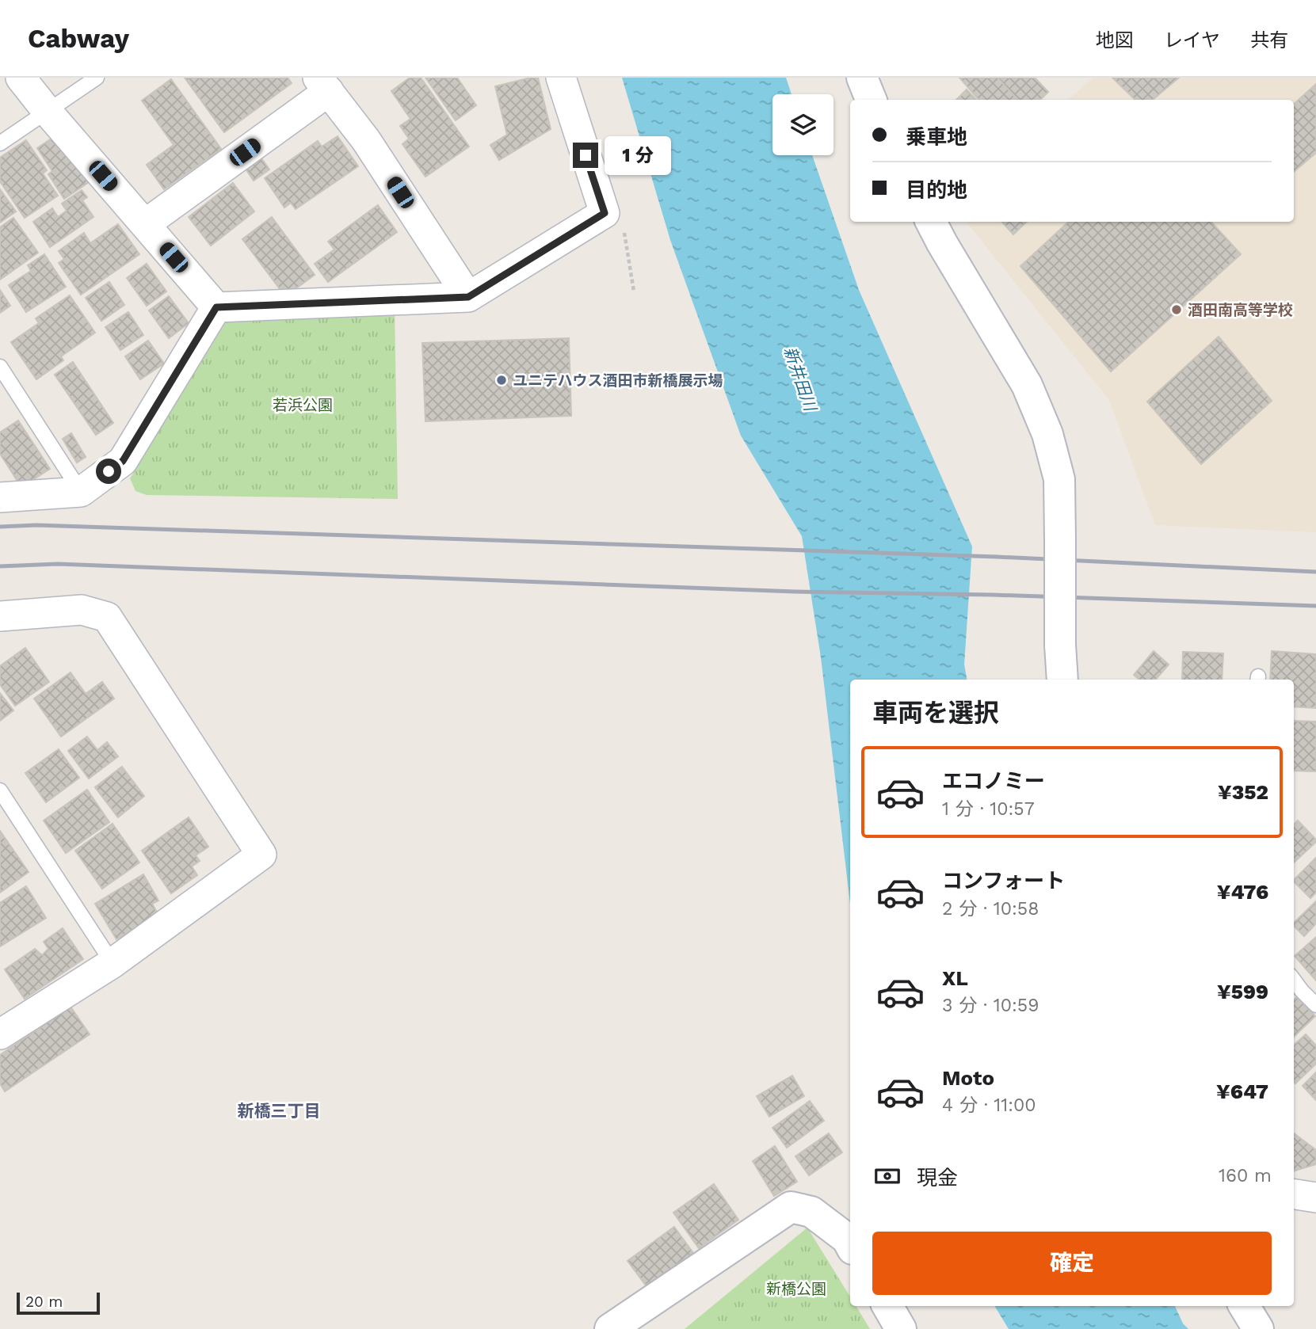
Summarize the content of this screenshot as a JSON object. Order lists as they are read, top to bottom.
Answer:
{
  "districts": ["新橋三丁目"],
  "water": ["新井田川"],
  "parks": ["若浜公園", "新橋公園"],
  "places": ["酒田南高等学校", "ユニテハウス酒田市新橋展示場"],
  "scale_bar": "20 m",
  "page": {
    "header": "Cabway",
    "nav": ["地図", "レイヤ", "共有"],
    "banner": ["乗車地", "目的地"],
    "bubble": "1 分",
    "heading": "車両を選択",
    "list": [
      {
        "name": "エコノミー",
        "note": "1 分 · 10:57",
        "value": "¥352"
      },
      {
        "name": "コンフォート",
        "note": "2 分 · 10:58",
        "value": "¥476"
      },
      {
        "name": "XL",
        "note": "3 分 · 10:59",
        "value": "¥599"
      },
      {
        "name": "Moto",
        "note": "4 分 · 11:00",
        "value": "¥647"
      }
    ],
    "pay": ["現金", "160 m"],
    "buttons": "確定",
    "scale": "20 m"
  }
}
